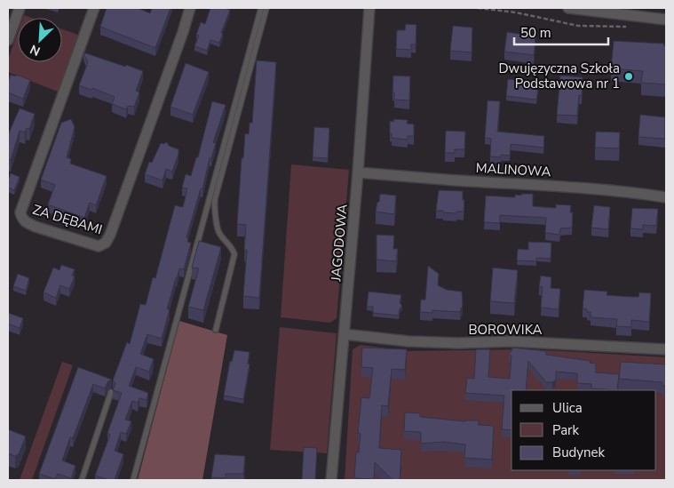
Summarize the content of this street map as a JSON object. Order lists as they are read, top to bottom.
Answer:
{
  "streets": {
    "street": [
      "MALINOWA",
      "ZA DĘBAMI",
      "JAGODOWA",
      "BOROWIKA"
    ]
  },
  "crossings": [
    ["MALINOWA", "JAGODOWA"],
    ["JAGODOWA", "BOROWIKA"]
  ],
  "places": ["Dwujęzyczna Szkoła Podstawowa nr 1"],
  "legend": ["Ulica", "Park", "Budynek"],
  "scale_bar": "50 m",
  "north": "bottom left"
}
